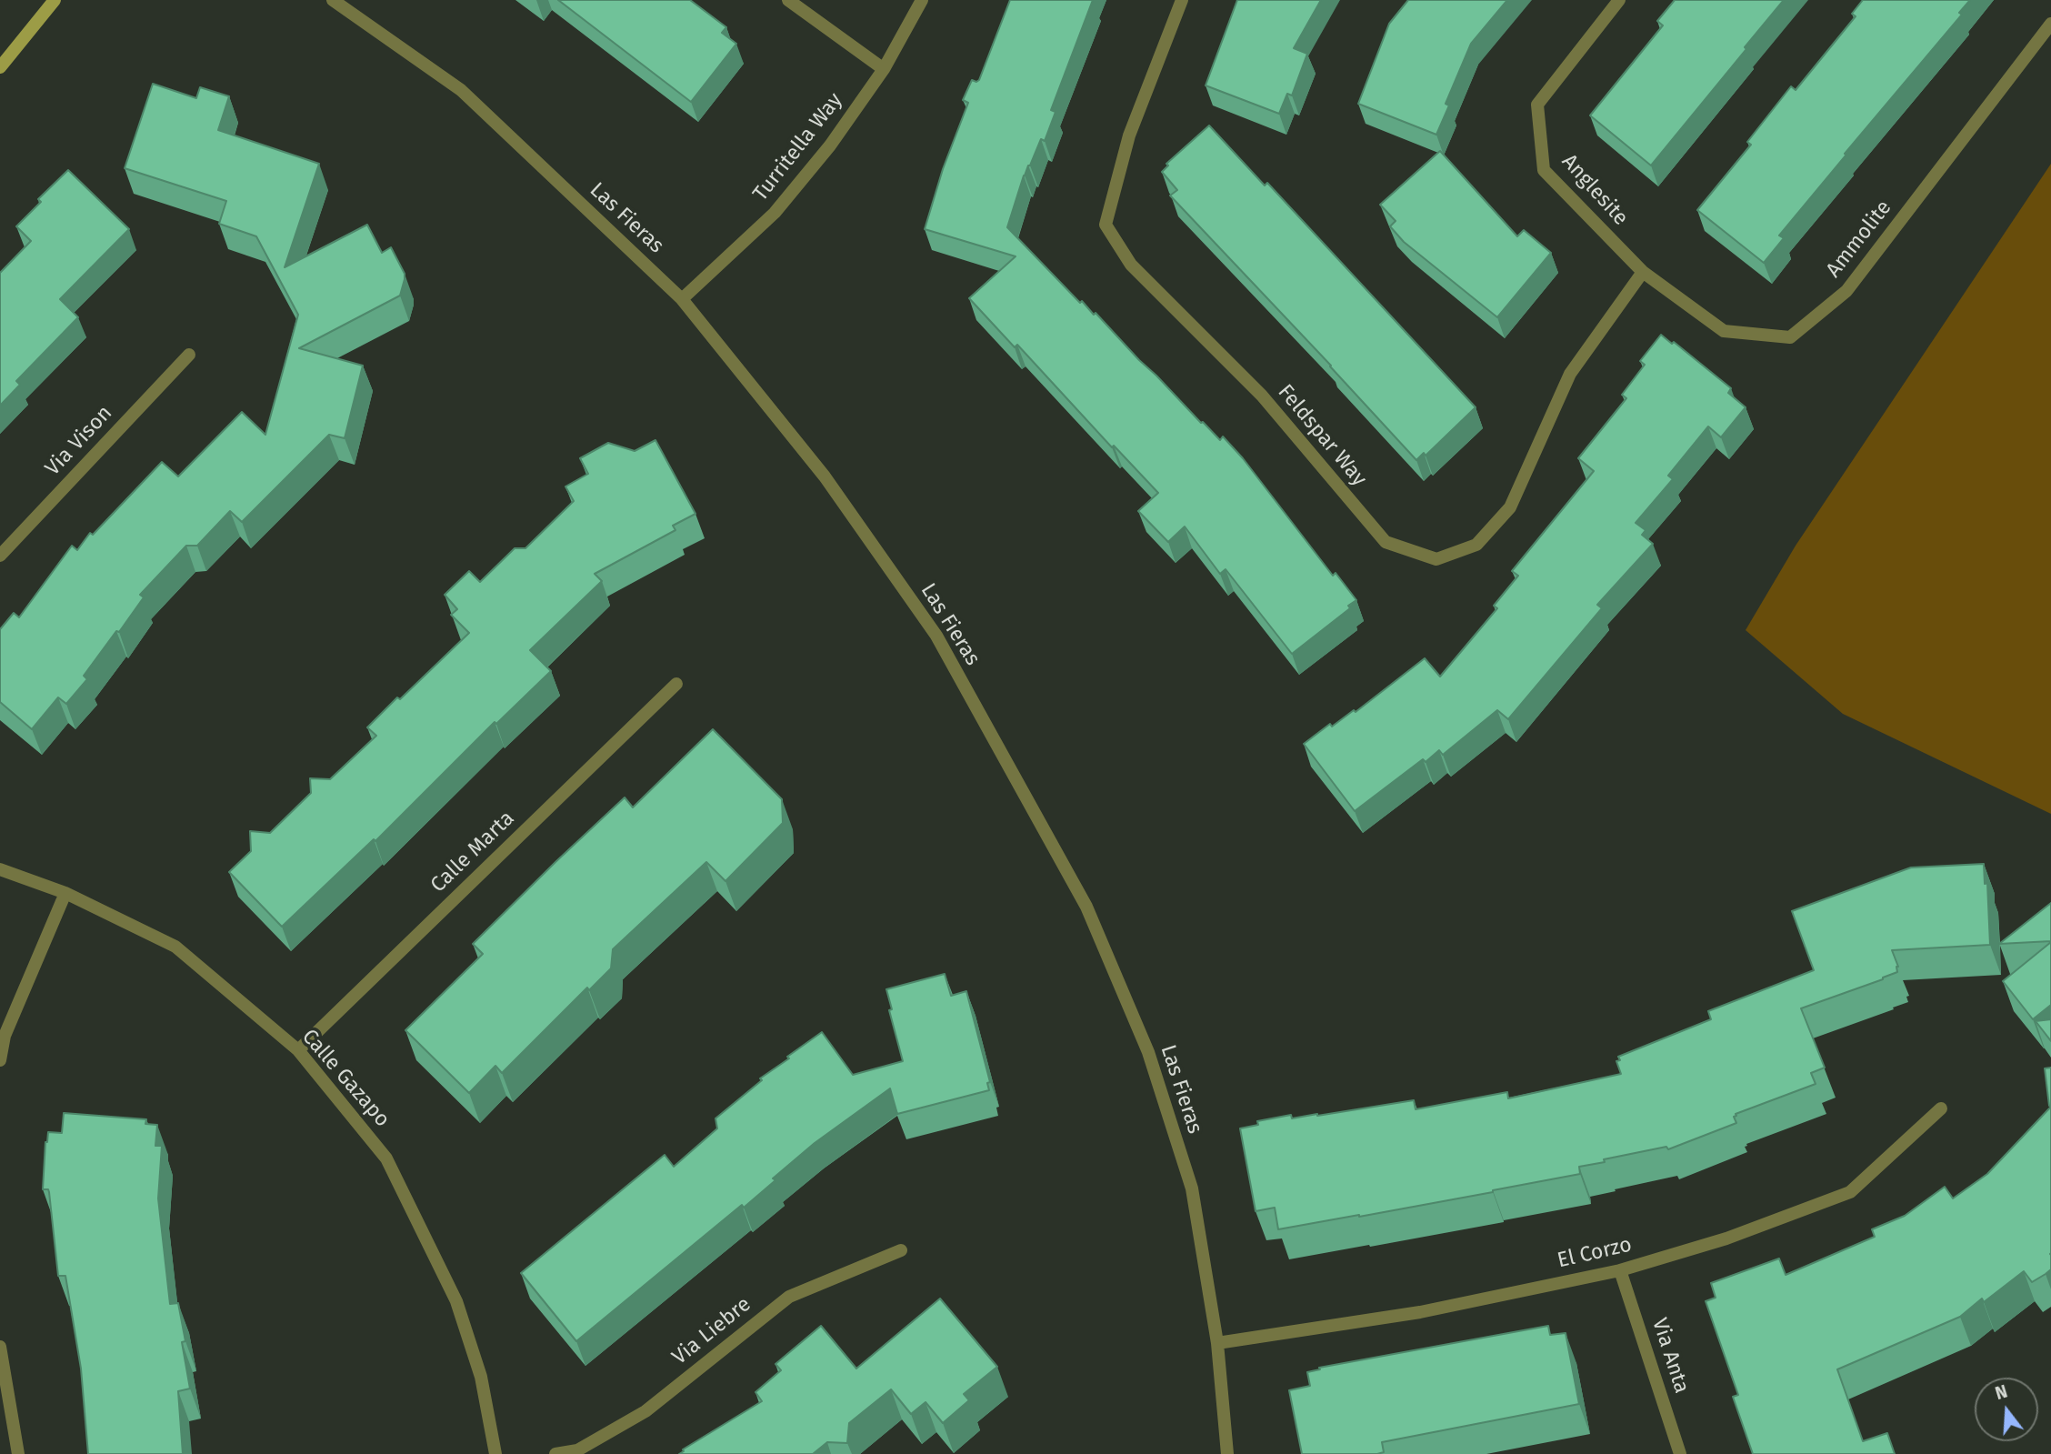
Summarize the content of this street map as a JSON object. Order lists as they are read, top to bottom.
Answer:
{
  "streets": {
    "street": [
      "Turritella Way",
      "Anglesite",
      "Las Fieras",
      "Ammolite",
      "Feldspar Way",
      "Via Vison",
      "Calle Marta",
      "Calle Gazapo",
      "El Corzo",
      "Via Liebre",
      "Via Anta"
    ]
  },
  "crossings": [
    ["Turritella Way", "Las Fieras"],
    ["Anglesite", "Ammolite"],
    ["Anglesite", "Feldspar Way"],
    ["Las Fieras", "El Corzo"],
    ["Ammolite", "Feldspar Way"],
    ["Calle Marta", "Calle Gazapo"],
    ["El Corzo", "Via Anta"]
  ],
  "north": "top"
}
